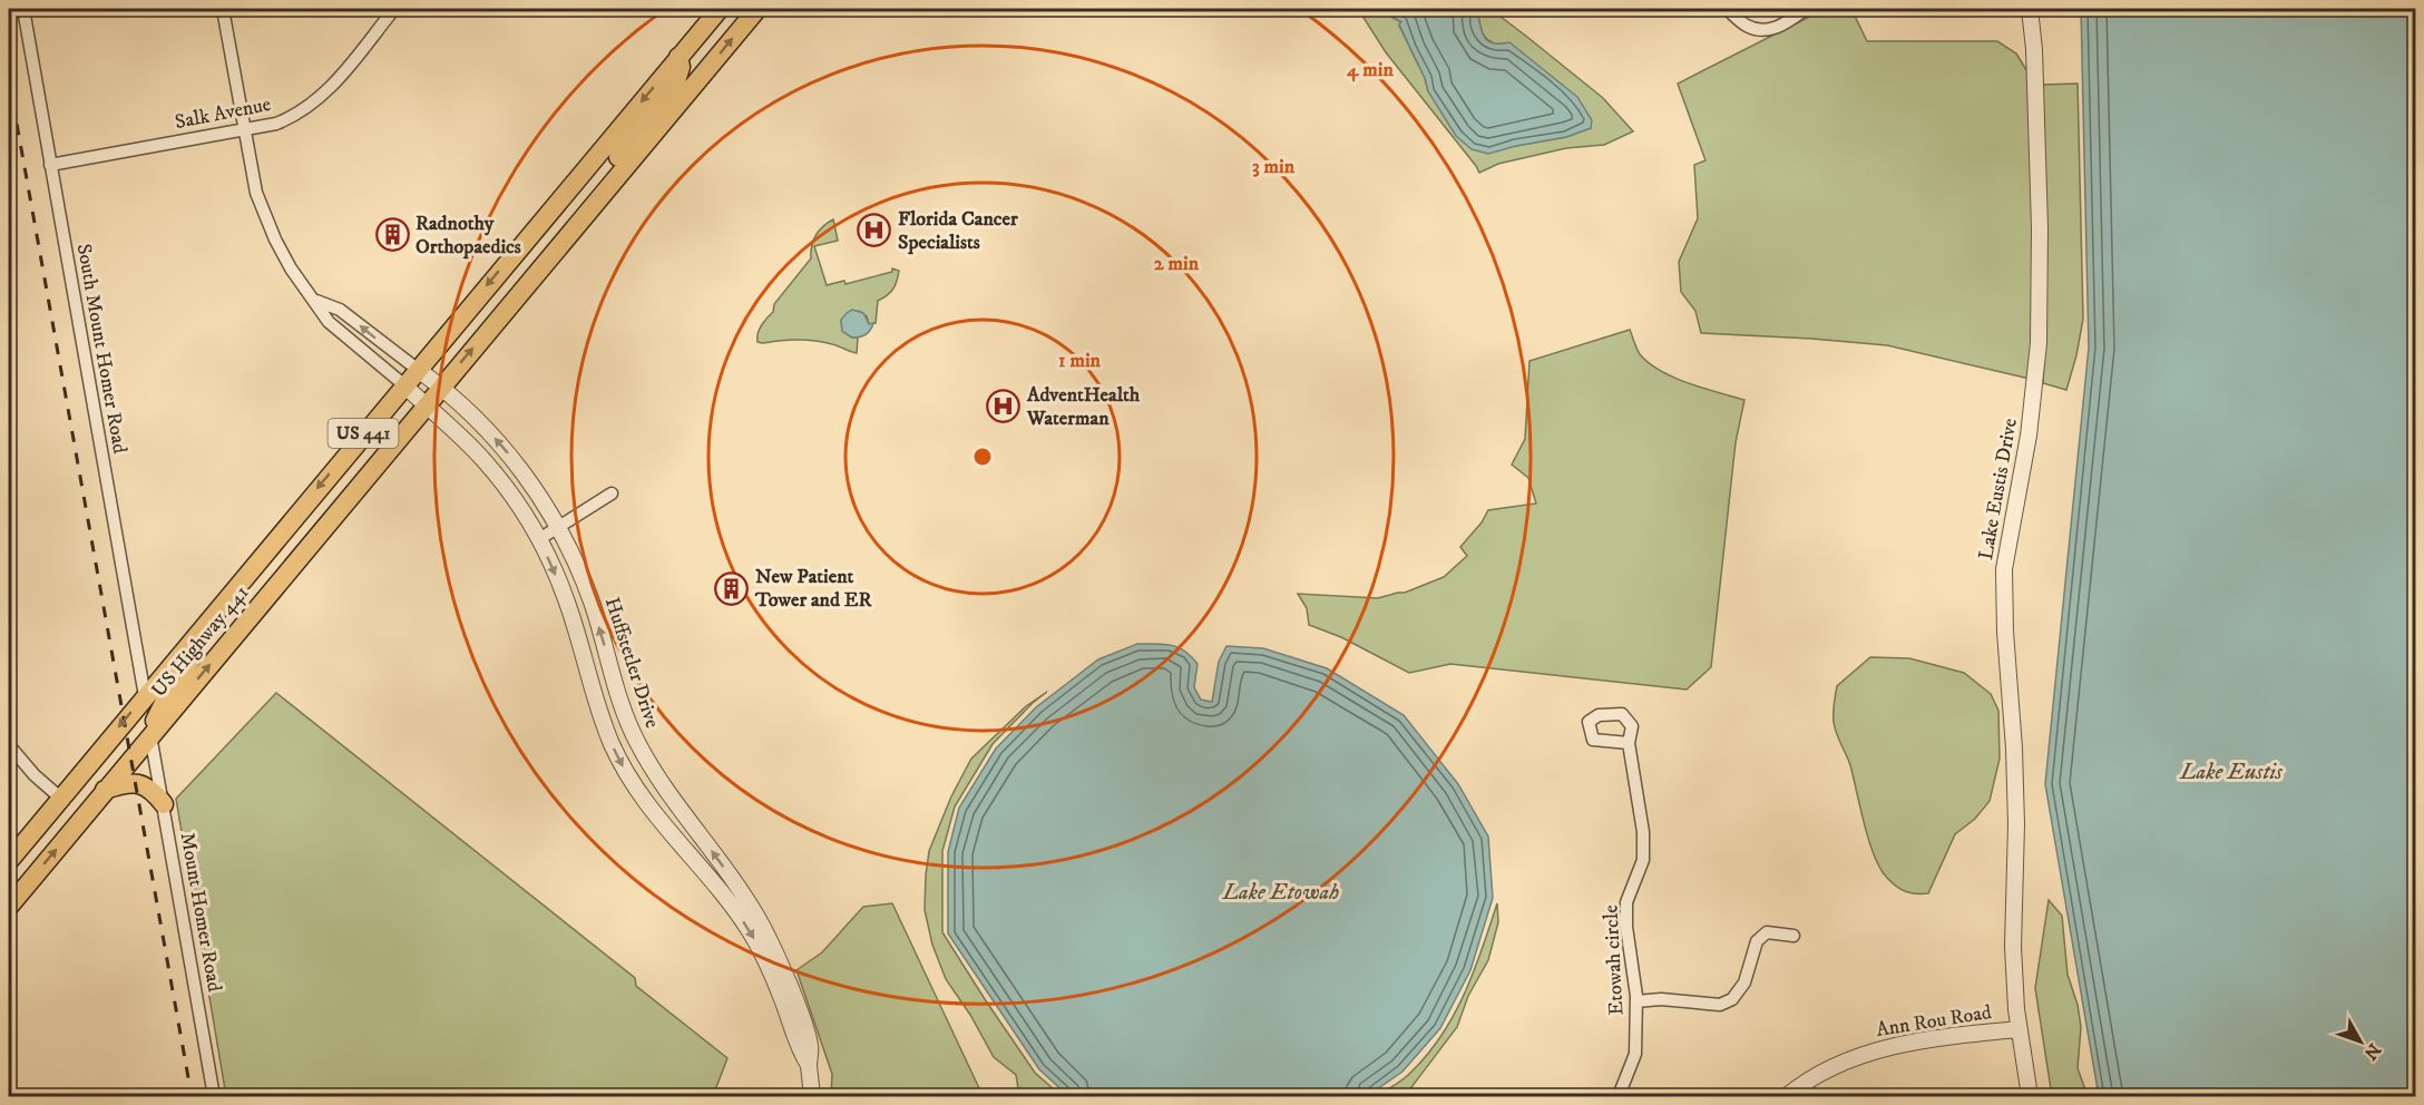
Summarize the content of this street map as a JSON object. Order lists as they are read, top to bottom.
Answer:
{
  "streets": {
    "main road": ["US 441", "US Highway 441"],
    "street": [
      "Salk Avenue",
      "South Mount Homer Road",
      "Lake Eustis Drive",
      "Huffstetler Drive",
      "Mount Homer Road",
      "Etowah circle",
      "Ann Rou Road"
    ]
  },
  "crossings": [
    ["Salk Avenue", "South Mount Homer Road"],
    ["South Mount Homer Road", "US 441"],
    ["US 441", "US Highway 441"],
    ["US 441", "Huffstetler Drive"],
    ["Lake Eustis Drive", "Ann Rou Road"],
    ["US Highway 441", "Huffstetler Drive"],
    ["US Highway 441", "Mount Homer Road"]
  ],
  "water": ["Lake Eustis", "Lake Etowah"],
  "places": {
    "hospital": ["Florida Cancer Specialists", "AdventHealth Waterman"],
    "building": ["Radnothy Orthopaedics", "New Patient Tower and ER"]
  },
  "north": "bottom right",
  "rings": [
    "4 min",
    "3 min",
    "2 min",
    "1 min"
  ]
}
